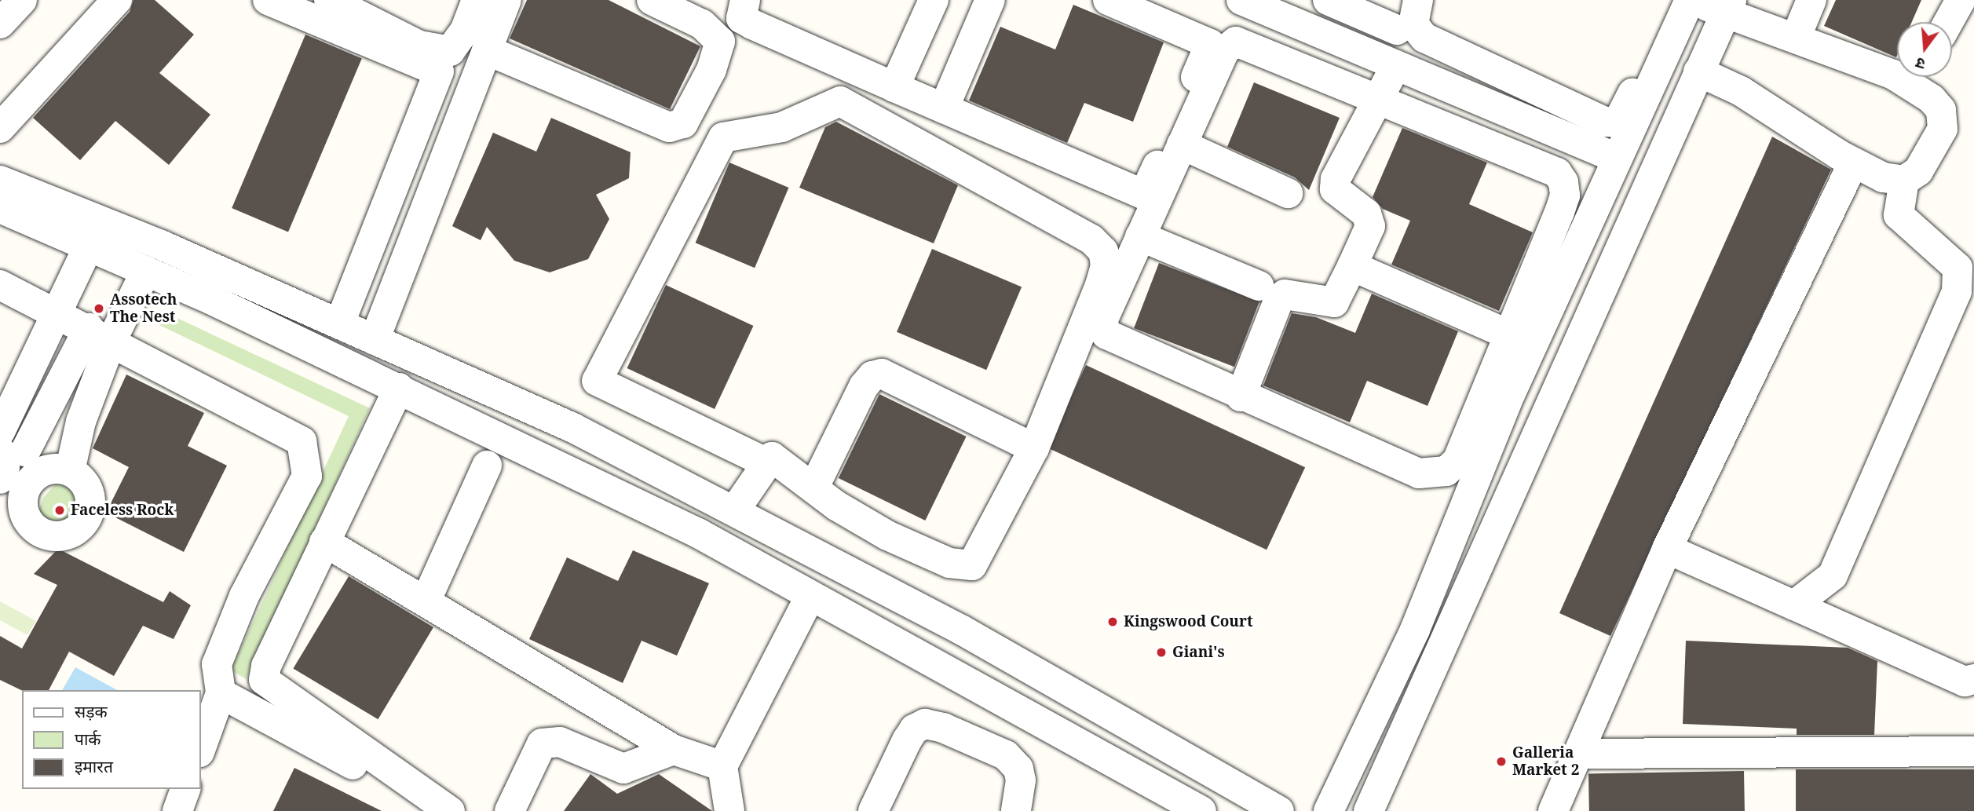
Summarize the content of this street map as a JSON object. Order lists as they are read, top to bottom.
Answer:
{
  "places": [
    "Assotech The Nest",
    "Faceless Rock",
    "Kingswood Court",
    "Giani's",
    "Galleria Market 2"
  ],
  "legend": ["सड़क", "पार्क", "इमारत"],
  "north": "bottom"
}
